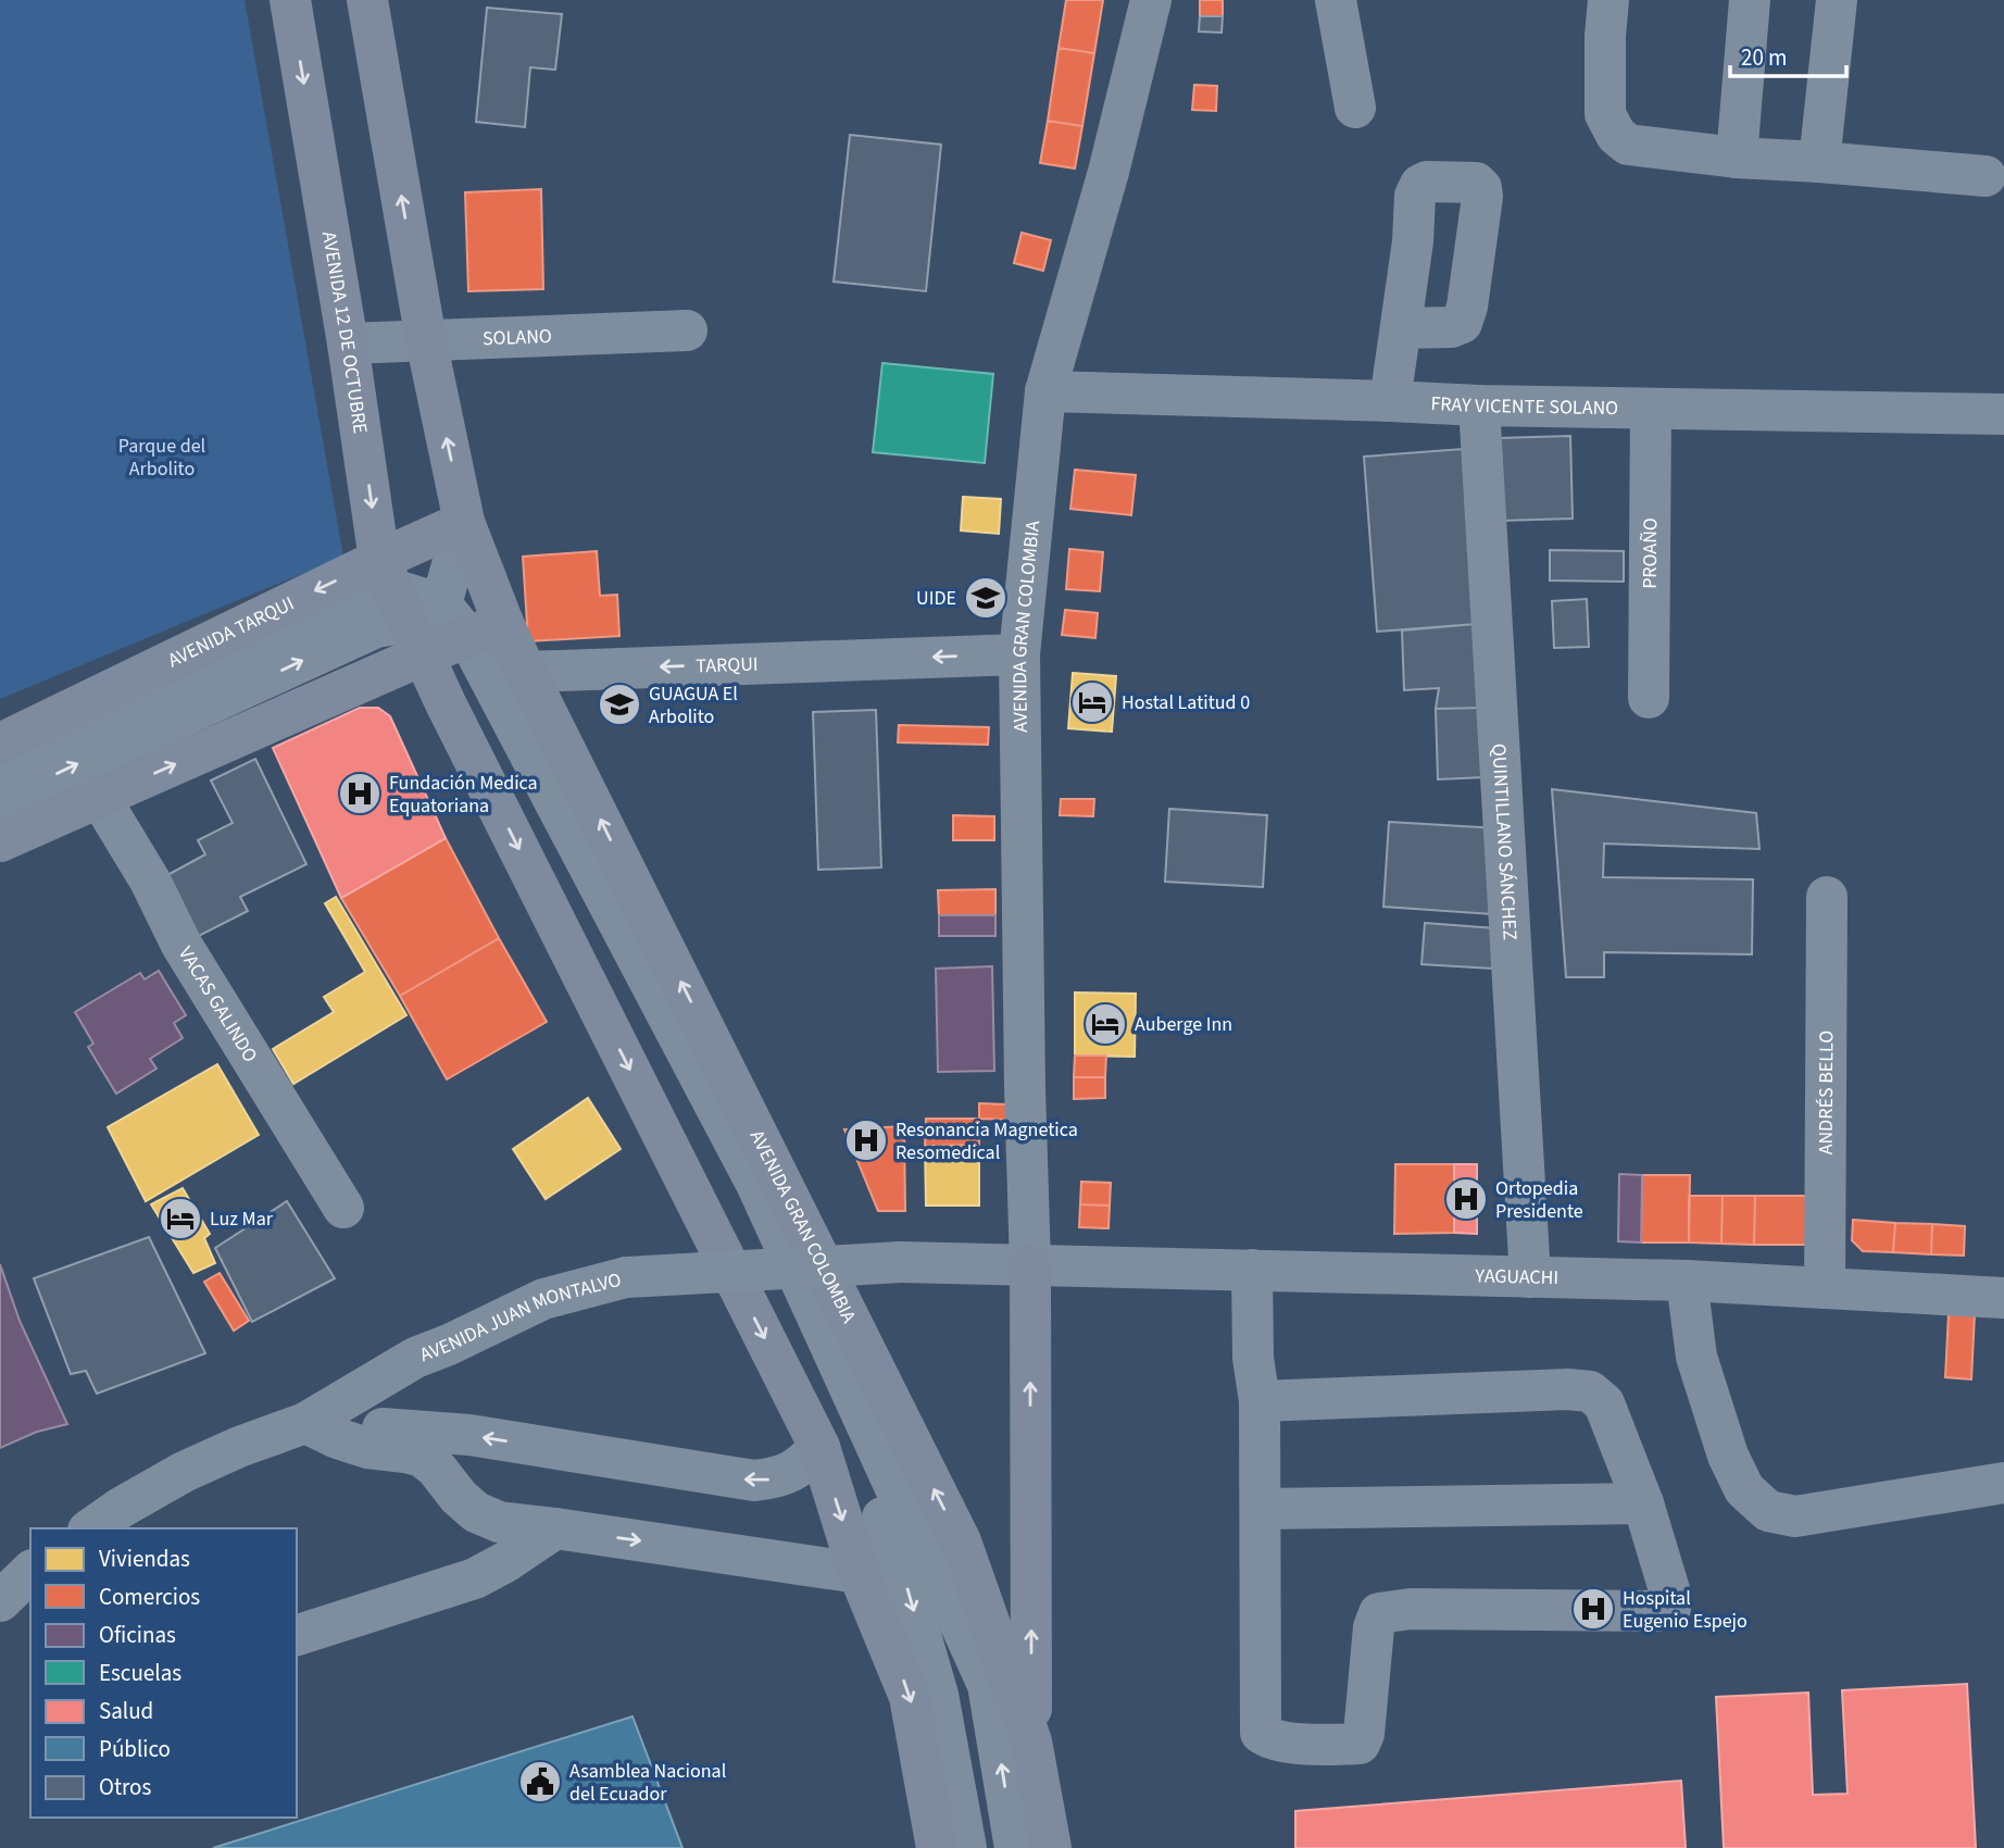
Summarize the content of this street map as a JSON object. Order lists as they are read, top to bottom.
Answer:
{
  "streets": {
    "main road": ["AVENIDA 12 DE OCTUBRE", "AVENIDA GRAN COLOMBIA", "AVENIDA TARQUI"],
    "street": [
      "SOLANO",
      "FRAY VICENTE SOLANO",
      "PROAÑO",
      "TARQUI",
      "QUINTILLANO SÁNCHEZ",
      "VACAS GALINDO",
      "ANDRÉS BELLO",
      "YAGUACHI",
      "AVENIDA JUAN MONTALVO"
    ]
  },
  "crossings": [
    ["AVENIDA 12 DE OCTUBRE", "SOLANO"],
    ["AVENIDA 12 DE OCTUBRE", "AVENIDA GRAN COLOMBIA"],
    ["AVENIDA 12 DE OCTUBRE", "AVENIDA TARQUI"],
    ["FRAY VICENTE SOLANO", "PROAÑO"],
    ["FRAY VICENTE SOLANO", "AVENIDA GRAN COLOMBIA"],
    ["FRAY VICENTE SOLANO", "QUINTILLANO SÁNCHEZ"],
    ["AVENIDA GRAN COLOMBIA", "AVENIDA TARQUI"],
    ["AVENIDA GRAN COLOMBIA", "TARQUI"],
    ["AVENIDA GRAN COLOMBIA", "YAGUACHI"],
    ["AVENIDA GRAN COLOMBIA", "AVENIDA JUAN MONTALVO"],
    ["AVENIDA TARQUI", "VACAS GALINDO"],
    ["QUINTILLANO SÁNCHEZ", "YAGUACHI"],
    ["ANDRÉS BELLO", "YAGUACHI"],
    ["YAGUACHI", "AVENIDA JUAN MONTALVO"]
  ],
  "one_way": ["TARQUI"],
  "parks": ["Parque del Arbolito"],
  "places": {
    "school or university": ["UIDE", "GUAGUA El Arbolito"],
    "hotel": ["Hostal Latitud 0", "Auberge Inn", "Luz Mar"],
    "hospital": [
      "Fundación Medica Equatoriana",
      "Resonancia Magnetica Resomedical",
      "Ortopedia Presidente",
      "Hospital Eugenio Espejo"
    ],
    "public building": ["Asamblea Nacional del Ecuador"]
  },
  "legend": [
    "Viviendas",
    "Comercios",
    "Oficinas",
    "Escuelas",
    "Salud",
    "Público",
    "Otros"
  ],
  "scale_bar": "20 m"
}
